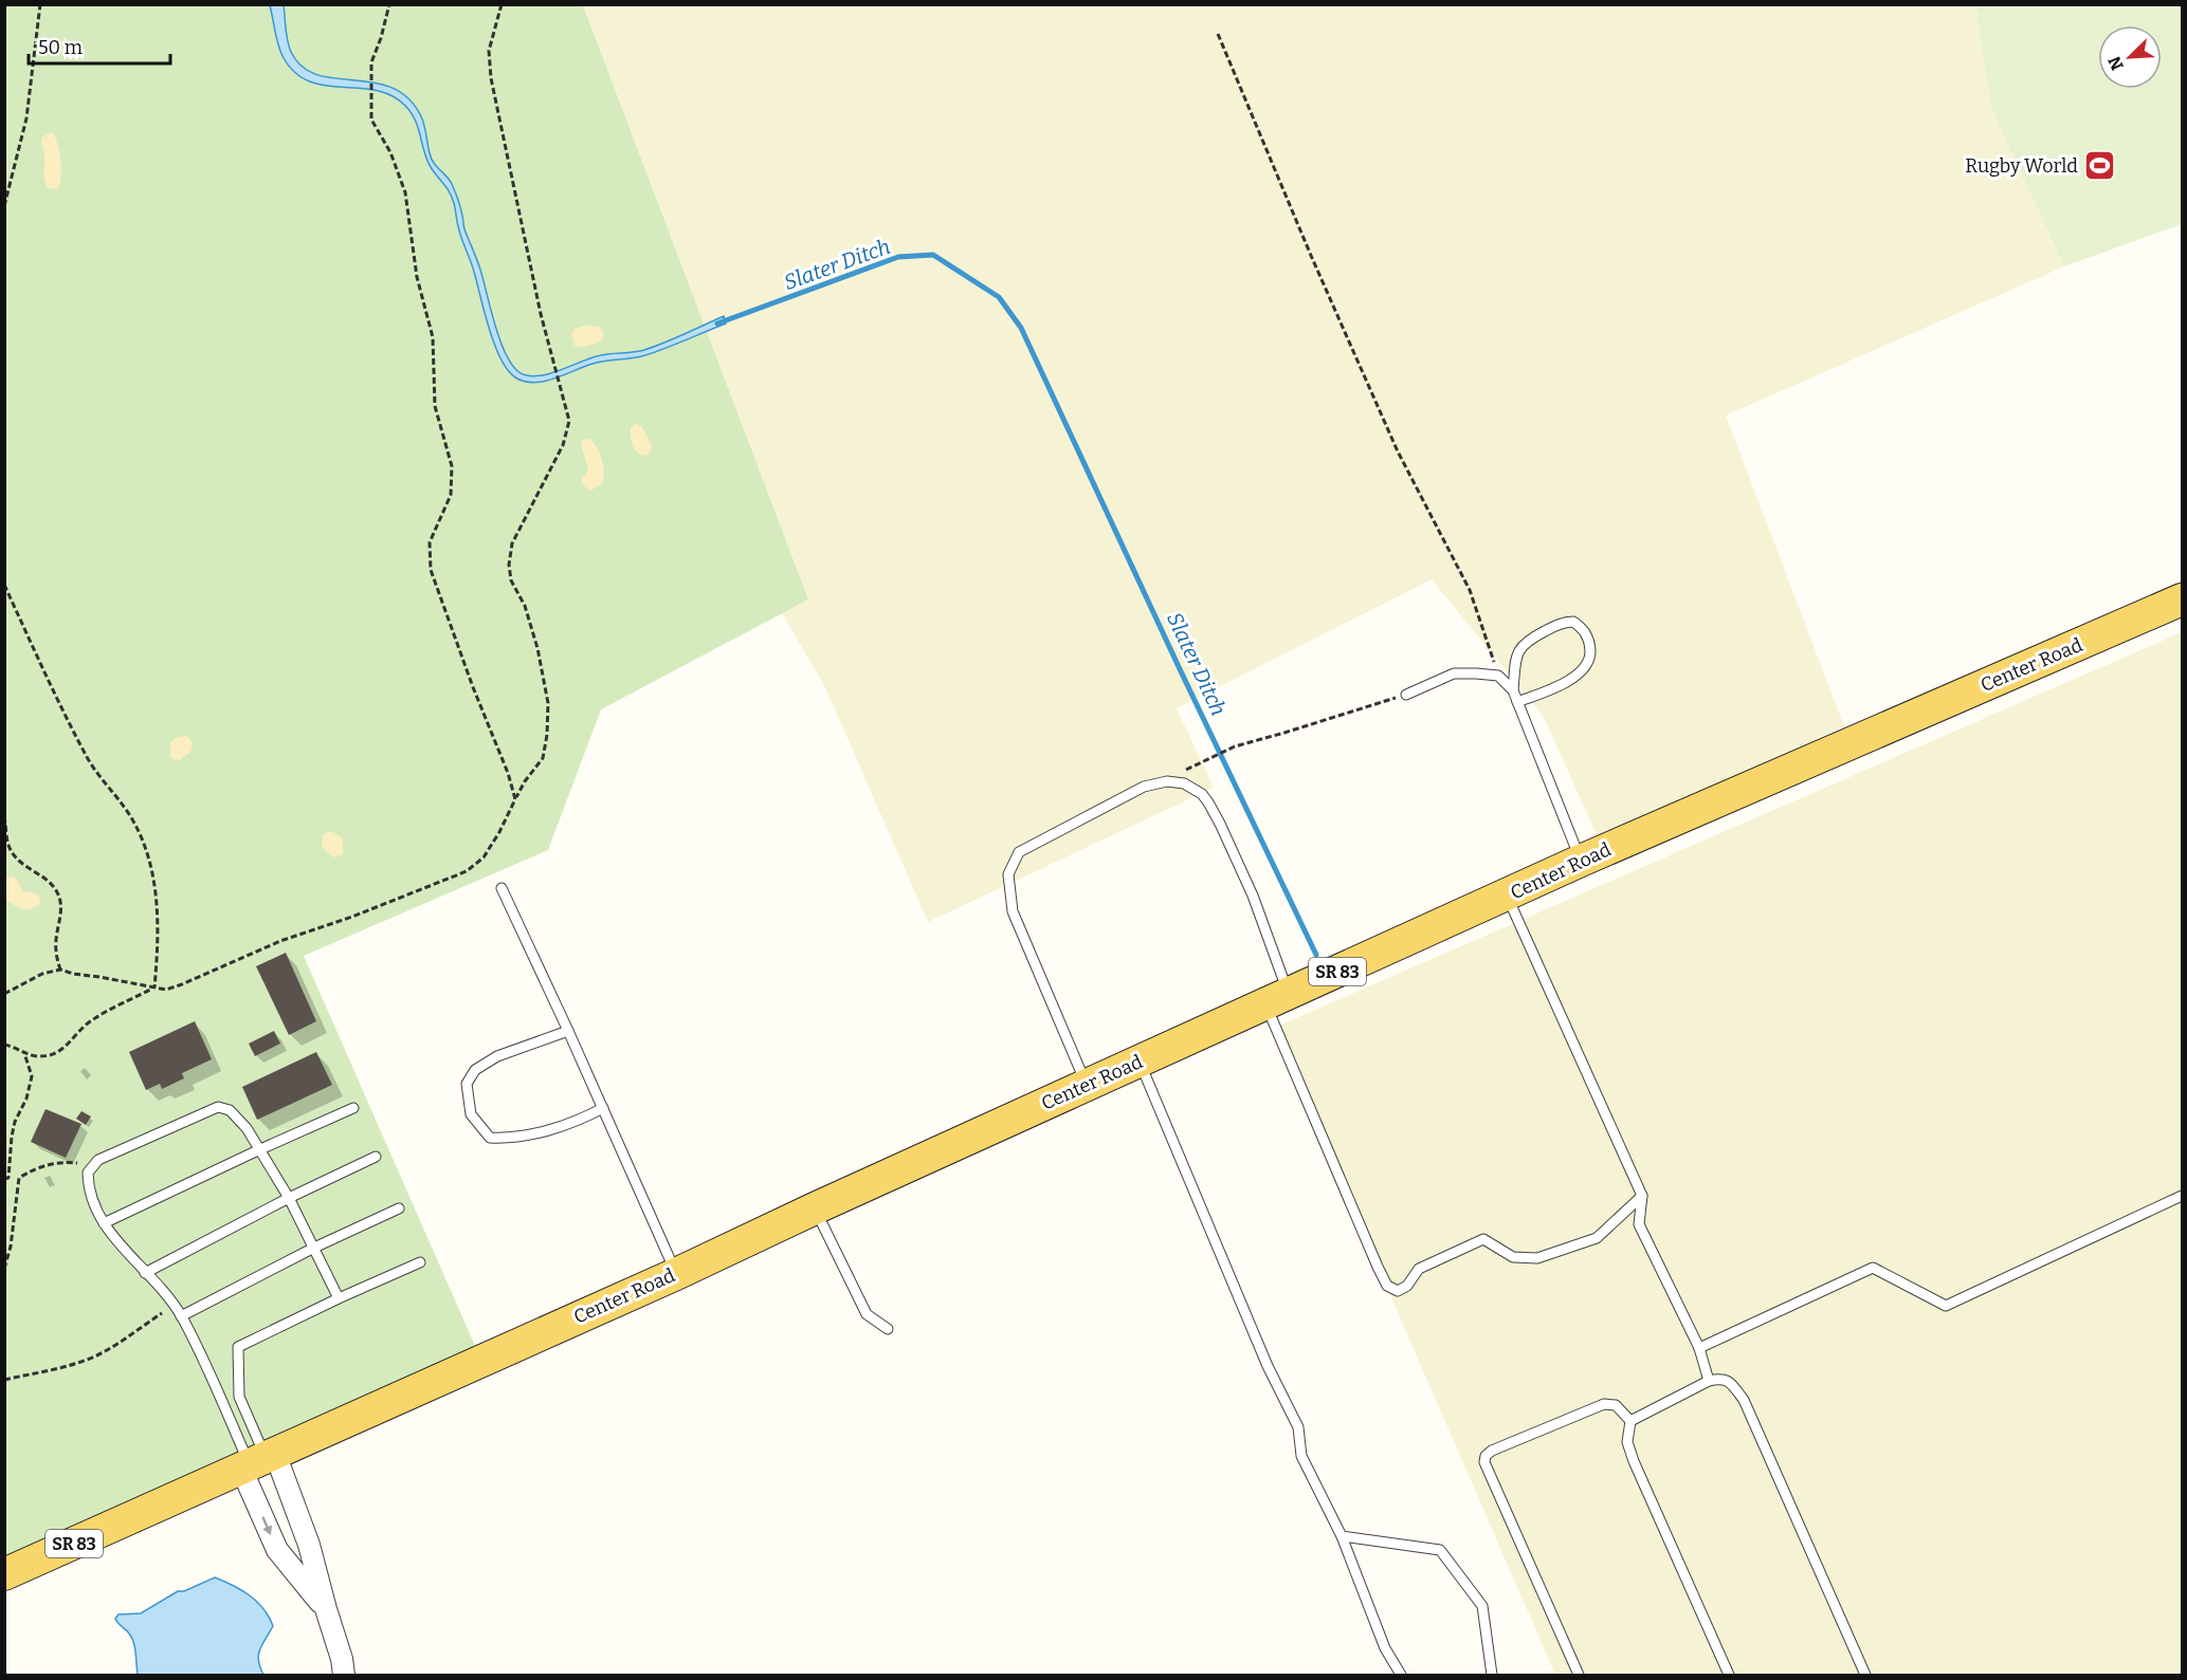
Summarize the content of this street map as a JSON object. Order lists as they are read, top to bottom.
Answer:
{
  "streets": {
    "main road": ["Center Road", "SR 83"]
  },
  "water": ["Slater Ditch"],
  "places": {
    "sports": ["Rugby World"]
  },
  "scale_bar": "50 m",
  "north": "bottom left"
}
